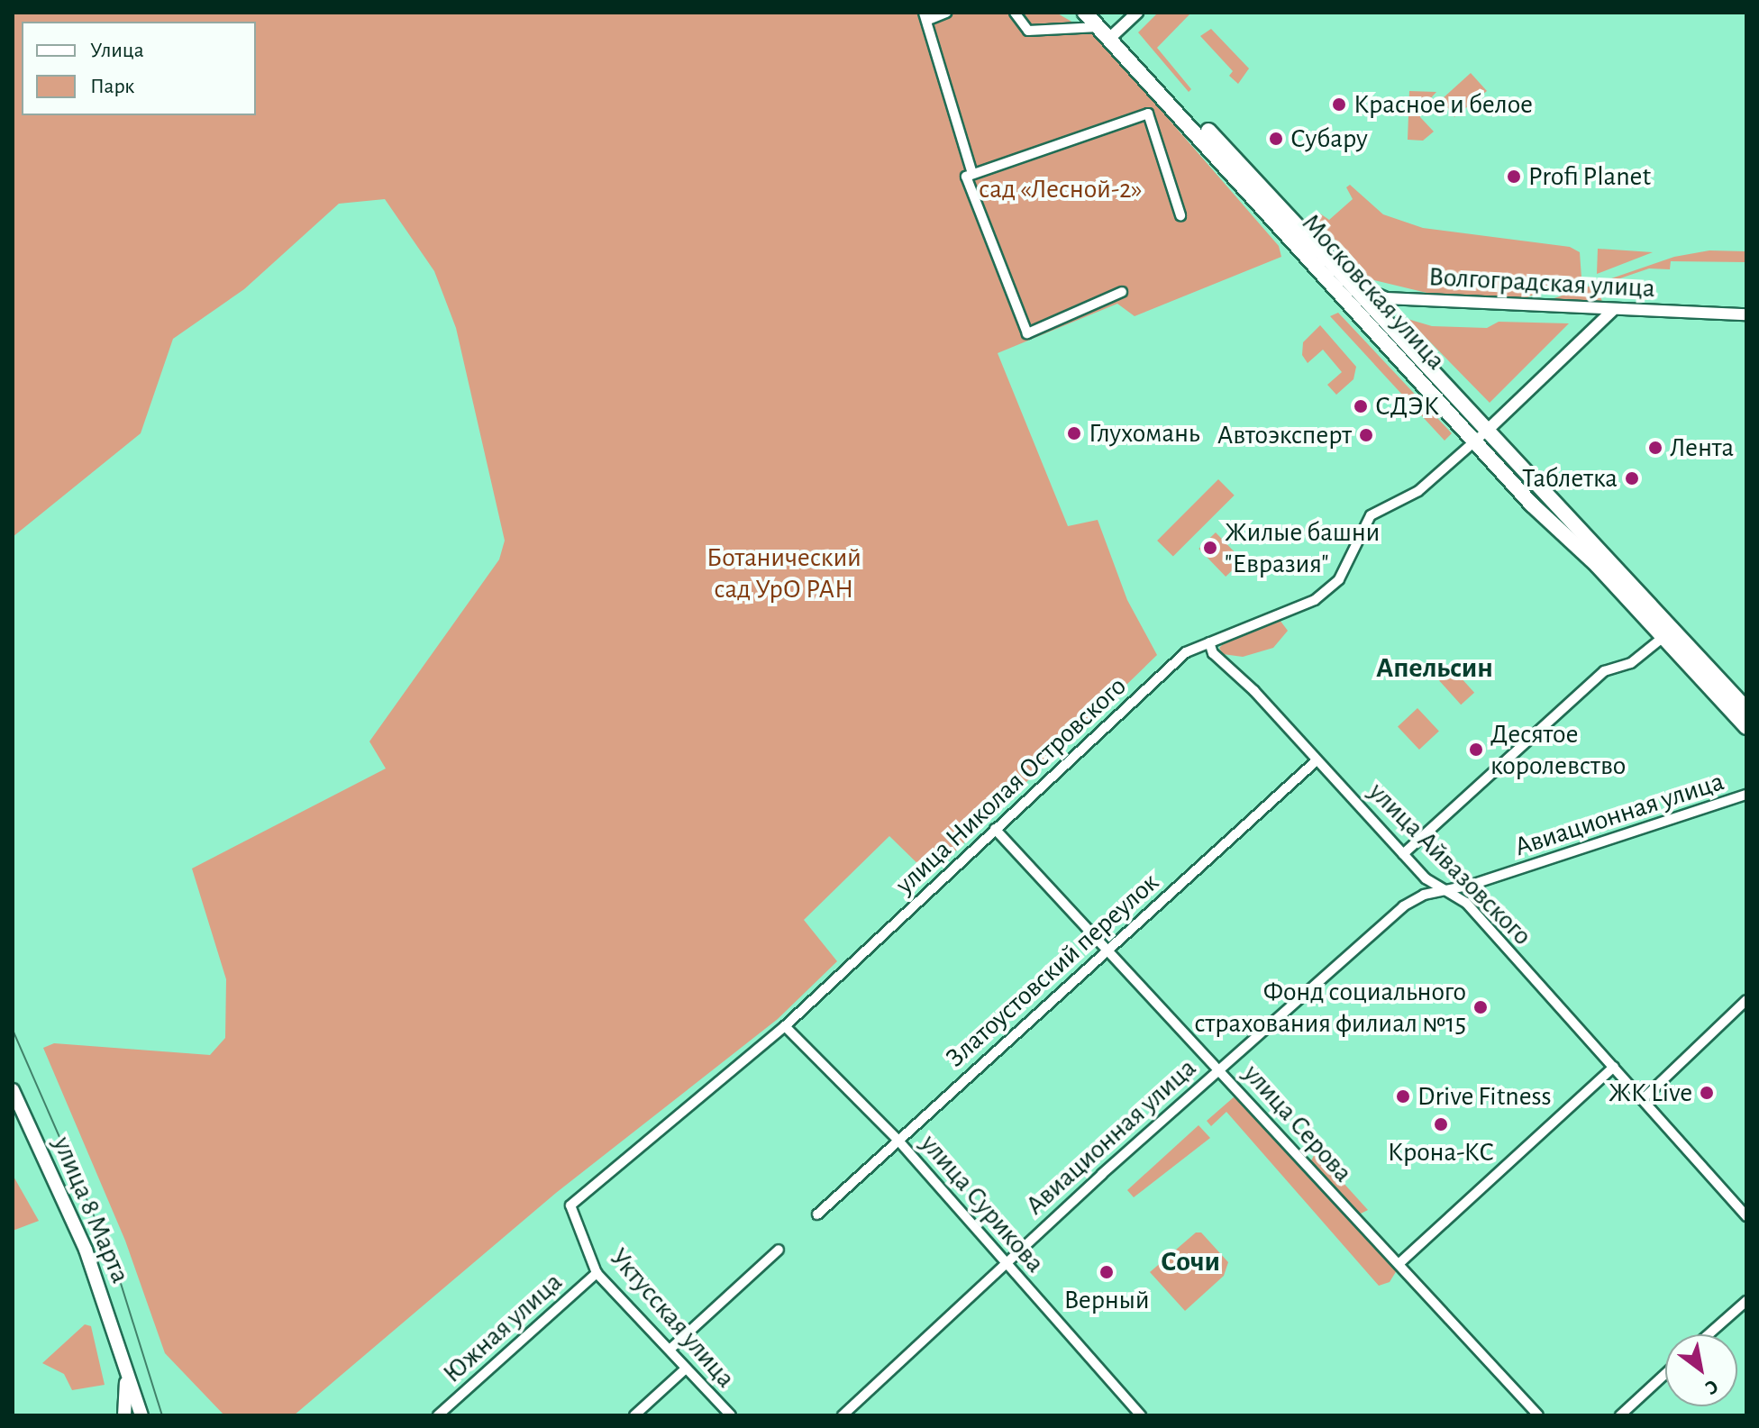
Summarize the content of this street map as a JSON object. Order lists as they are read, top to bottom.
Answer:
{
  "streets": {
    "main road": ["Московская улица", "улица 8 Марта"],
    "street": [
      "Волгоградская улица",
      "улица Николая Островского",
      "Авиационная улица",
      "улица Айвазовского",
      "Златоустовский переулок",
      "улица Серова",
      "улица Сурикова",
      "Уктусская улица",
      "Южная улица"
    ]
  },
  "crossings": [
    ["Волгоградская улица", "Московская улица"],
    ["Московская улица", "улица Николая Островского"],
    ["улица Николая Островского", "улица Айвазовского"],
    ["улица Николая Островского", "улица Серова"],
    ["улица Николая Островского", "улица Сурикова"],
    ["улица Николая Островского", "Уктусская улица"],
    ["Авиационная улица", "улица Айвазовского"],
    ["Авиационная улица", "улица Серова"],
    ["Авиационная улица", "улица Сурикова"],
    ["улица Айвазовского", "Златоустовский переулок"],
    ["Златоустовский переулок", "улица Серова"],
    ["Златоустовский переулок", "улица Сурикова"],
    ["Уктусская улица", "Южная улица"]
  ],
  "districts": ["Апельсин", "Сочи"],
  "parks": ["сад «Лесной-2»", "Ботанический сад УрО РАН"],
  "places": [
    "Красное и белое",
    "Субару",
    "Profi Planet",
    "СДЭК",
    "Глухомань",
    "Автоэксперт",
    "Лента",
    "Таблетка",
    "Жилые башни \"Евразия\"",
    "Десятое королевство",
    "Фонд социального страхования филиал №15",
    "ЖК Live",
    "Drive Fitness",
    "Крона-КС",
    "Верный"
  ],
  "legend": ["Улица", "Парк"],
  "north": "bottom right"
}
